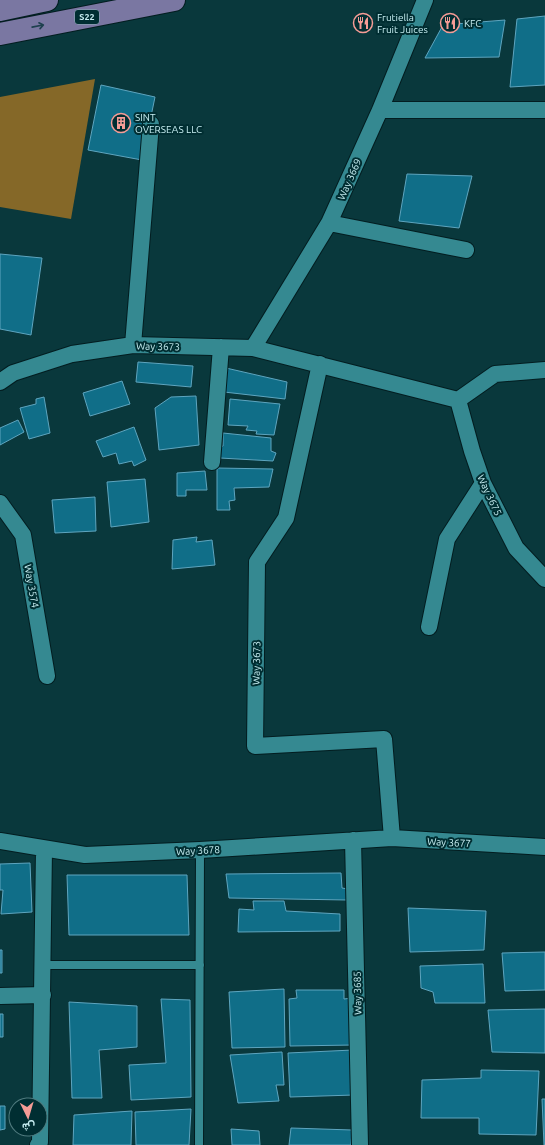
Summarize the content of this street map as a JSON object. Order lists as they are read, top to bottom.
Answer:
{
  "streets": {
    "main road": ["S22"],
    "street": [
      "Way 3669",
      "Way 3673",
      "Way 3675",
      "Way 3574",
      "Way 3677",
      "Way 3678",
      "Way 3685"
    ]
  },
  "crossings": [
    ["Way 3669", "Way 3673"],
    ["Way 3673", "Way 3675"],
    ["Way 3673", "Way 3677"],
    ["Way 3677", "Way 3678"],
    ["Way 3677", "Way 3685"],
    ["Way 3678", "Way 3685"]
  ],
  "places": {
    "restaurant": ["Frutiella Fruit Juices", "KFC"],
    "building": ["SINT OVERSEAS LLC"]
  },
  "north": "bottom"
}
